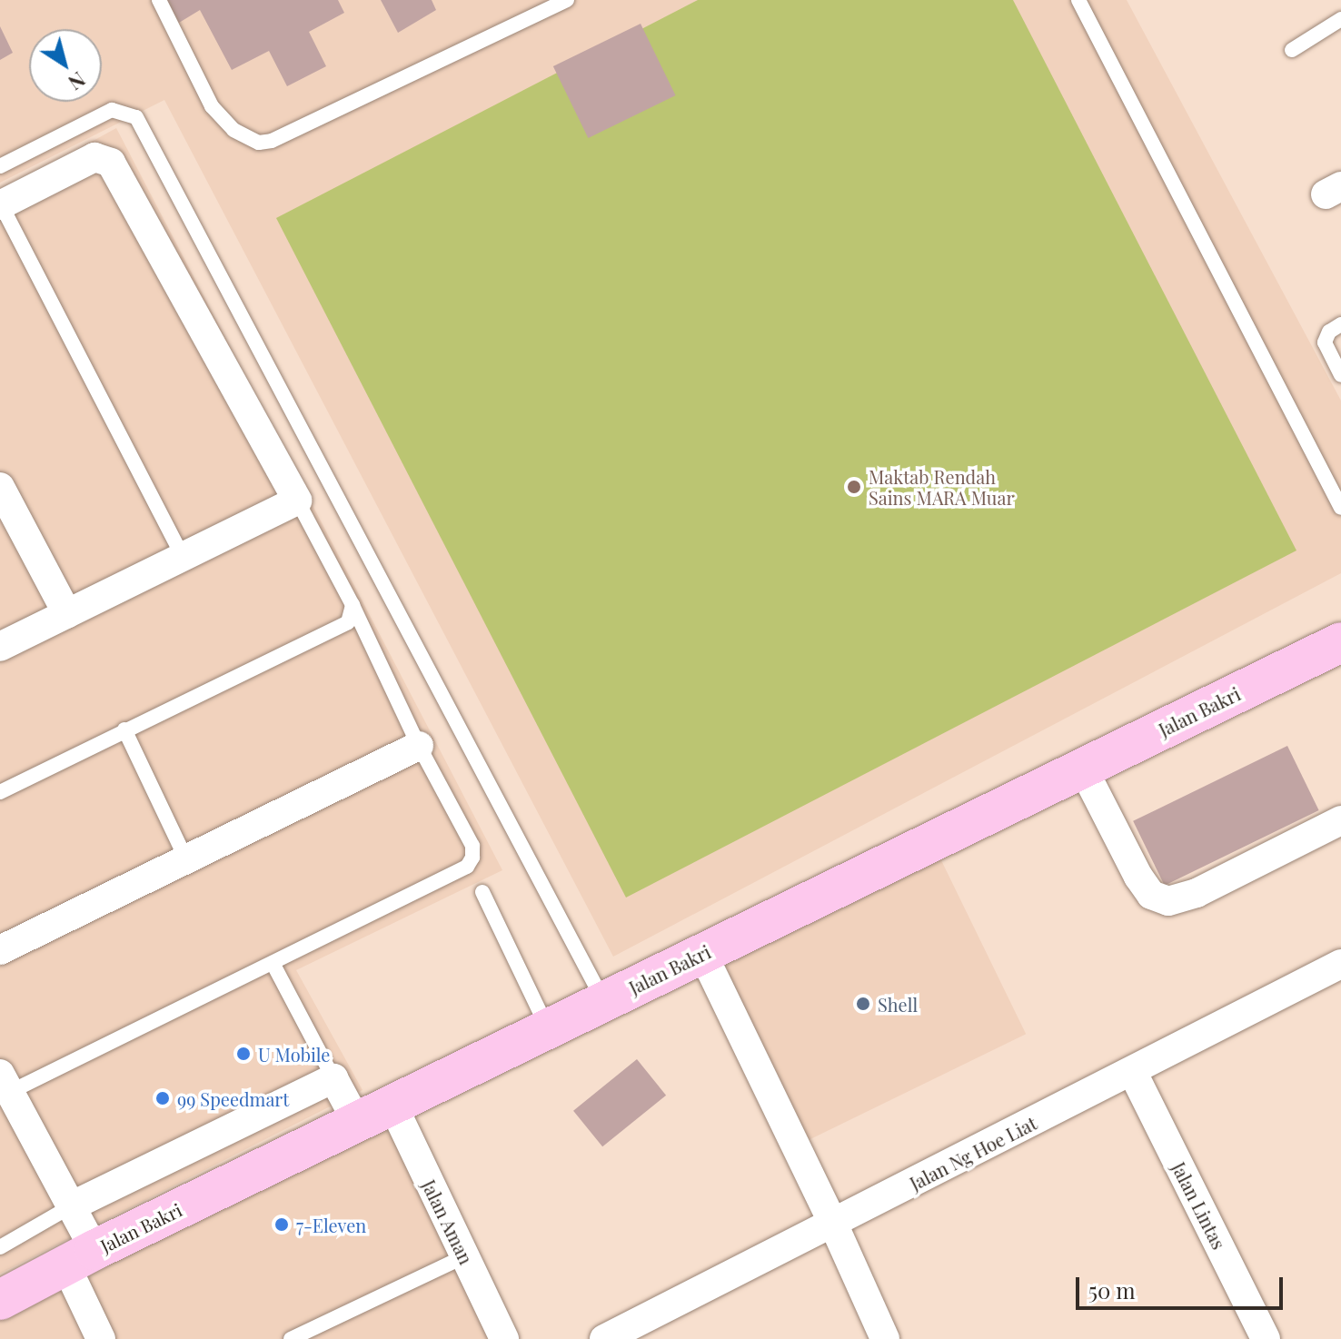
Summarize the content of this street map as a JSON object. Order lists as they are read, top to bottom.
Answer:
{
  "streets": {
    "main road": ["Jalan Bakri"],
    "street": ["Jalan Ng Hoe Liat", "Jalan Lintas", "Jalan Aman"]
  },
  "crossings": [
    ["Jalan Bakri", "Jalan Aman"],
    ["Jalan Ng Hoe Liat", "Jalan Lintas"]
  ],
  "places": [
    "Maktab Rendah Sains MARA Muar",
    "Shell",
    "U Mobile",
    "99 Speedmart",
    "7-Eleven"
  ],
  "scale_bar": "50 m",
  "north": "bottom right"
}
